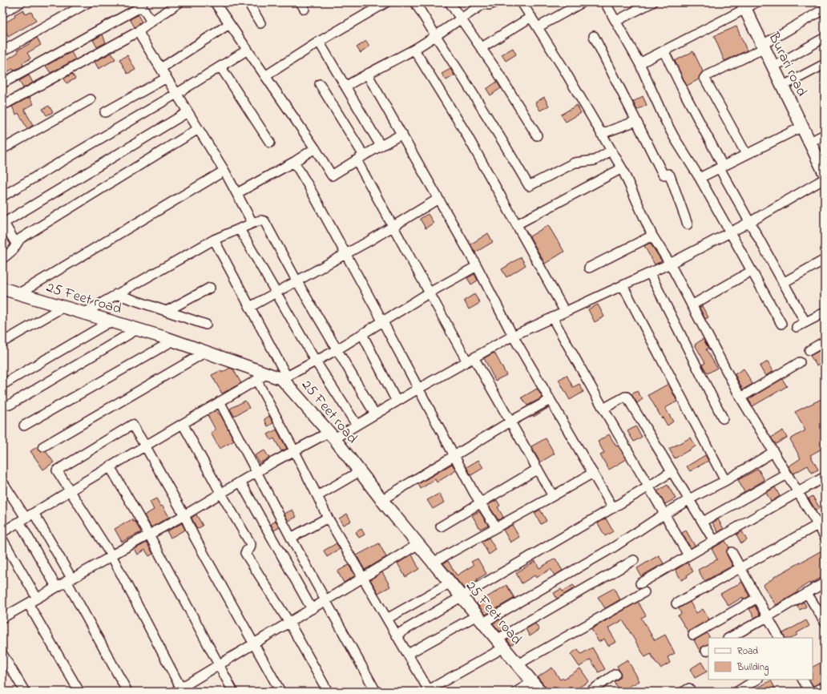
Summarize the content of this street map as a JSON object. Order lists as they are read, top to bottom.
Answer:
{
  "streets": {
    "street": ["Burari road", "25 Feet road"]
  },
  "legend": ["Road", "Building"]
}
